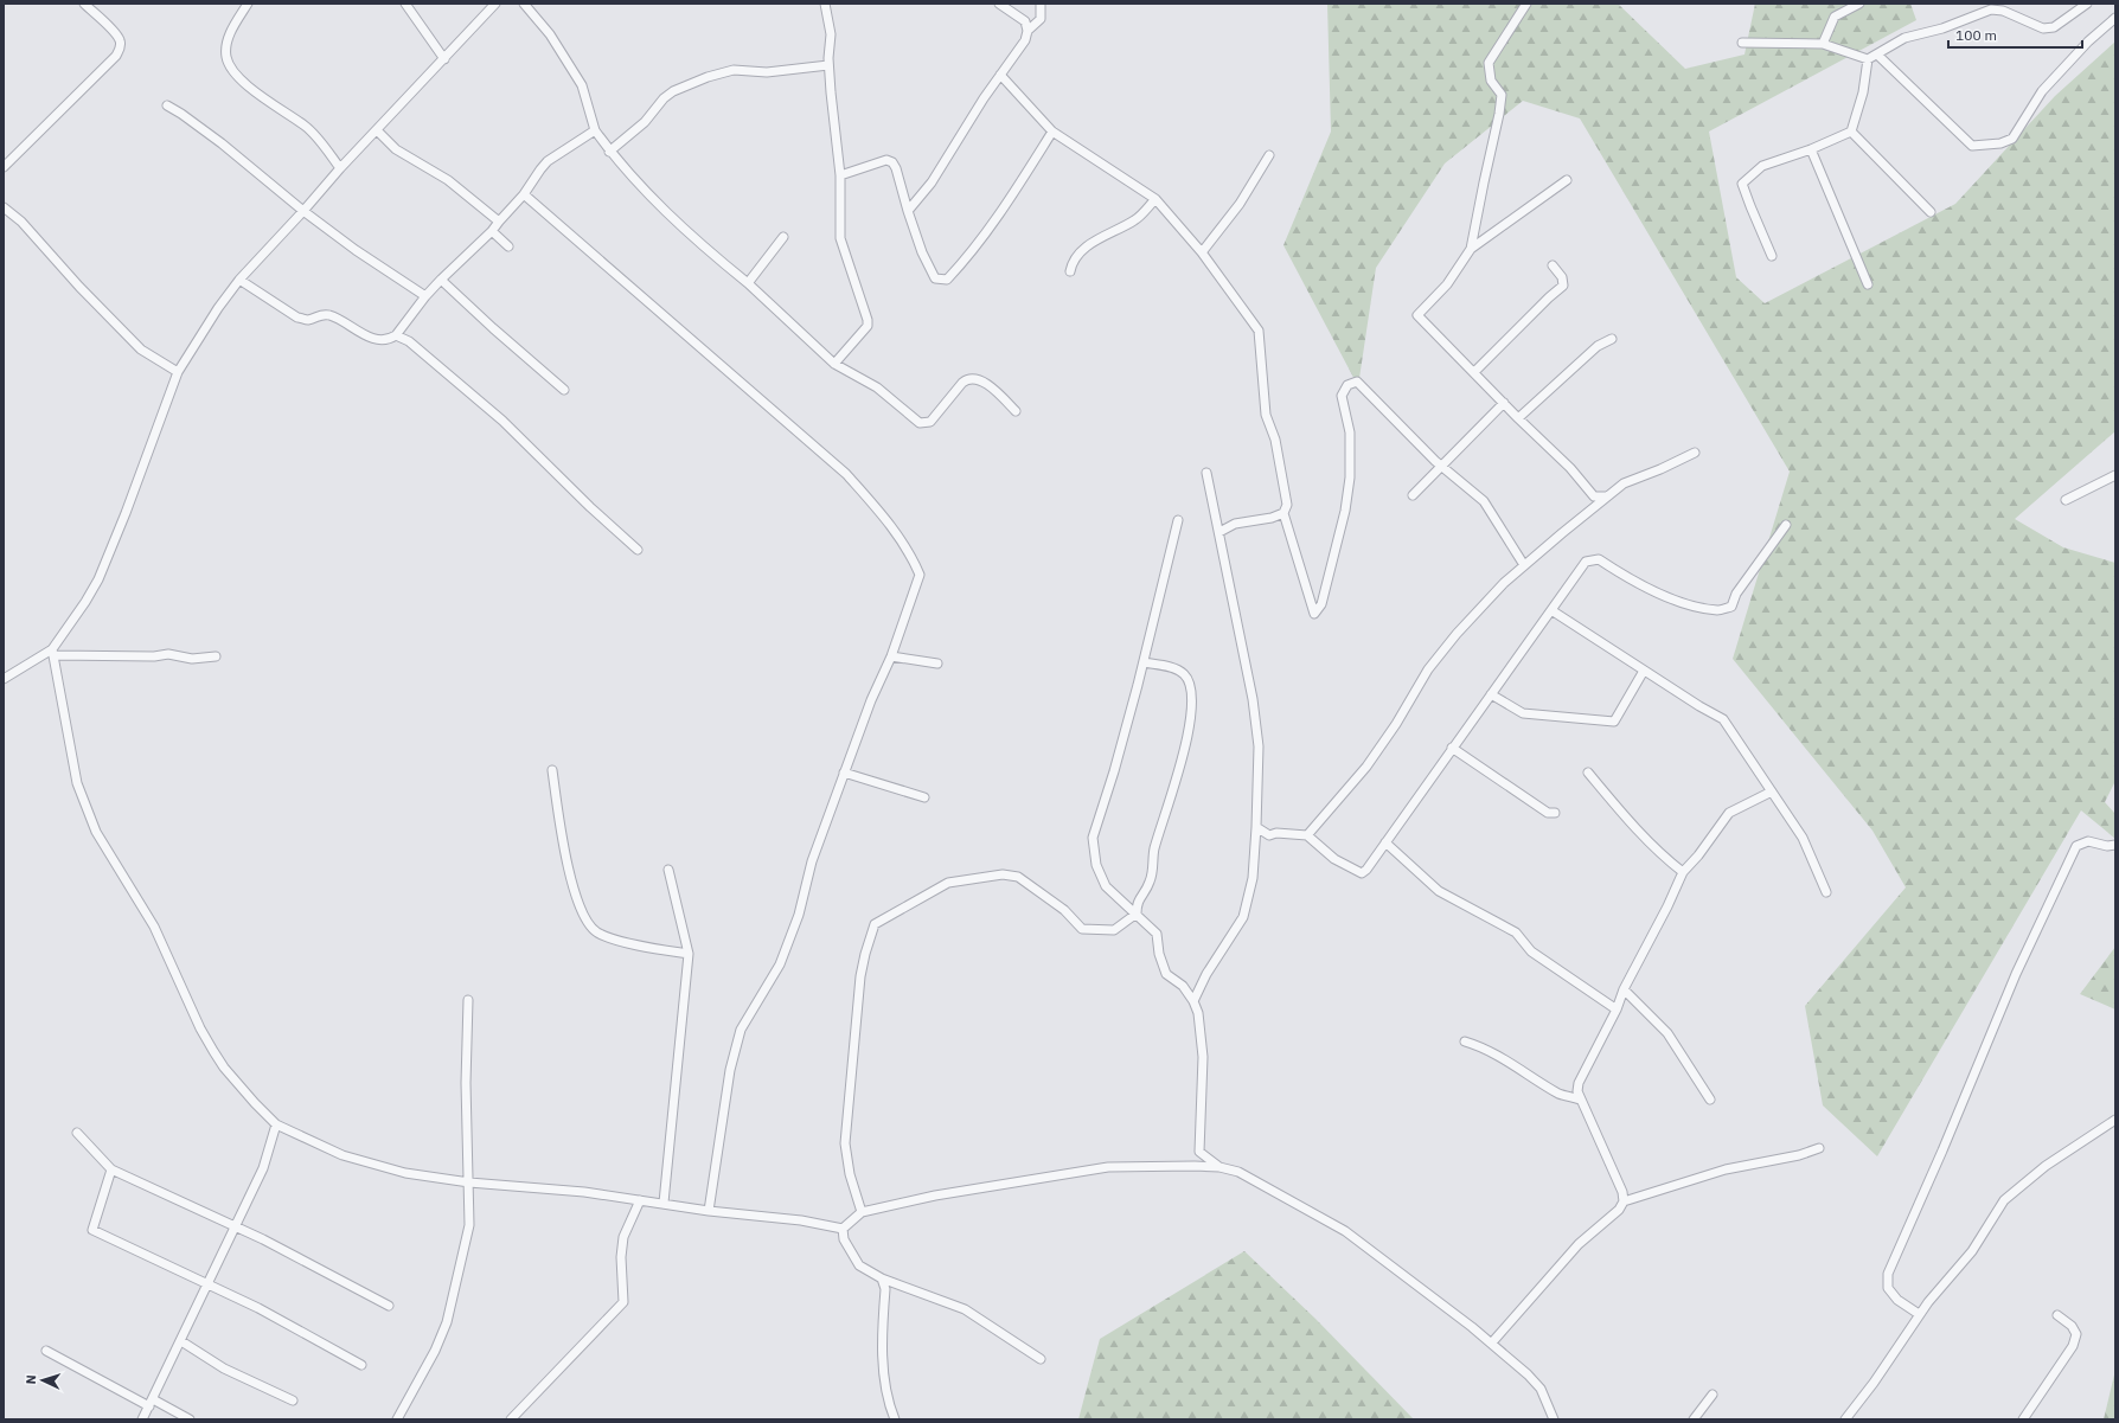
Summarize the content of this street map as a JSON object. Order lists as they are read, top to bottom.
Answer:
{
  "scale_bar": "100 m",
  "north": "left"
}
